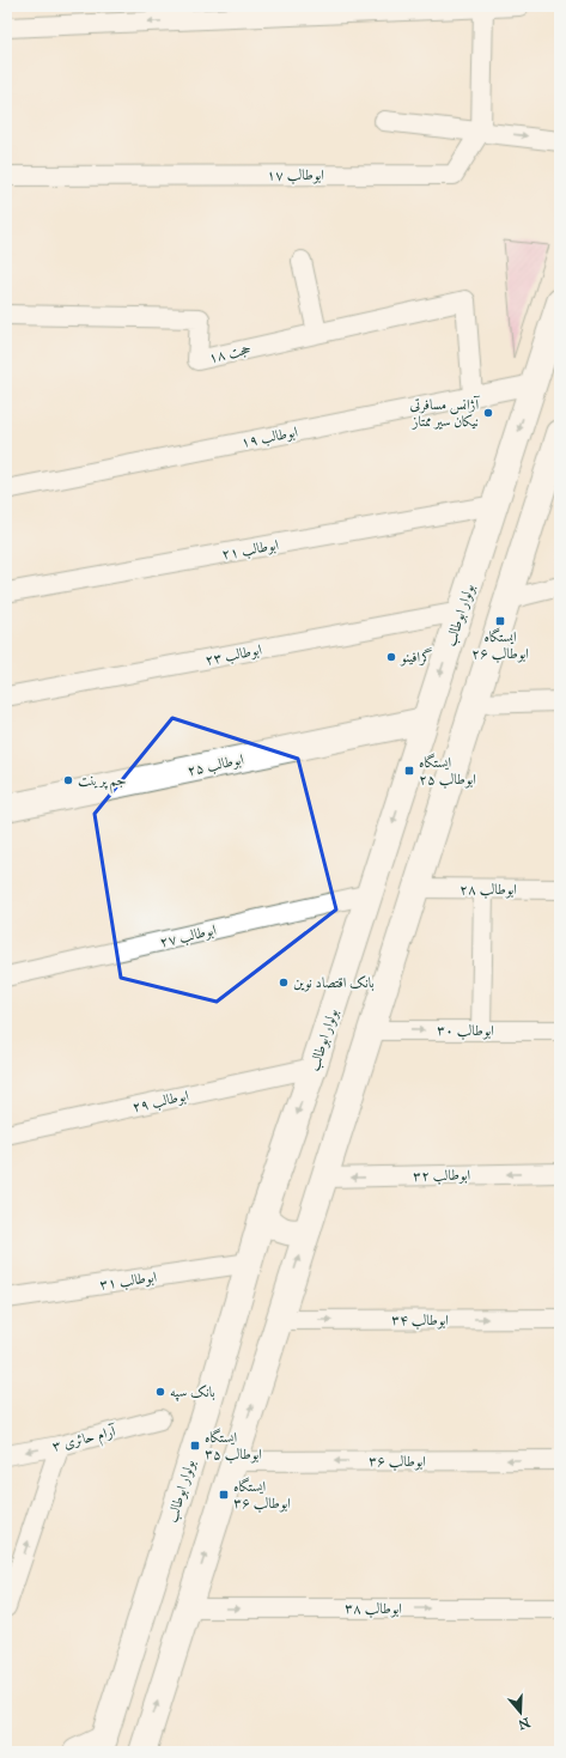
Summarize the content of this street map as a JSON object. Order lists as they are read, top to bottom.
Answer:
{
  "streets": {
    "main road": ["بولوار ابوطالب", "ابوطالب ۲۵"],
    "street": [
      "ابوطالب ۱۷",
      "حجت ۱۸",
      "ابوطالب ۱۹",
      "ابوطالب ۲۱",
      "ابوطالب ۲۳",
      "ابوطالب ۲۸",
      "ابوطالب ۲۷",
      "ابوطالب ۳۰",
      "ابوطالب ۲۹",
      "ابوطالب ۳۲",
      "ابوطالب ۳۱",
      "ابوطالب ۳۴",
      "آرام حائری ۳",
      "ابوطالب ۳۶",
      "ابوطالب ۳۸"
    ]
  },
  "crossings": [
    ["حجت ۱۸", "ابوطالب ۱۹"],
    ["ابوطالب ۱۹", "بولوار ابوطالب"],
    ["ابوطالب ۲۱", "بولوار ابوطالب"],
    ["بولوار ابوطالب", "ابوطالب ۲۳"],
    ["بولوار ابوطالب", "ابوطالب ۲۵"],
    ["بولوار ابوطالب", "ابوطالب ۲۷"],
    ["بولوار ابوطالب", "ابوطالب ۲۹"],
    ["بولوار ابوطالب", "ابوطالب ۳۱"]
  ],
  "one_way": [
    "ابوطالب ۳۰",
    "ابوطالب ۳۲",
    "ابوطالب ۳۴",
    "ابوطالب ۳۶",
    "ابوطالب ۳۸"
  ],
  "places": {
    "other": [
      "آژانس مسافرتی نیکان سیر ممتاز",
      "گرافینو",
      "جم پرینت",
      "بانک اقتصاد نوین",
      "بانک سپه"
    ],
    "transit": [
      "ایستگاه ابوطالب ۲۶",
      "ایستگاه ابوطالب ۲۵",
      "ایستگاه ابوطالب ۳۵",
      "ایستگاه ابوطالب ۳۶"
    ]
  },
  "north": "bottom"
}
